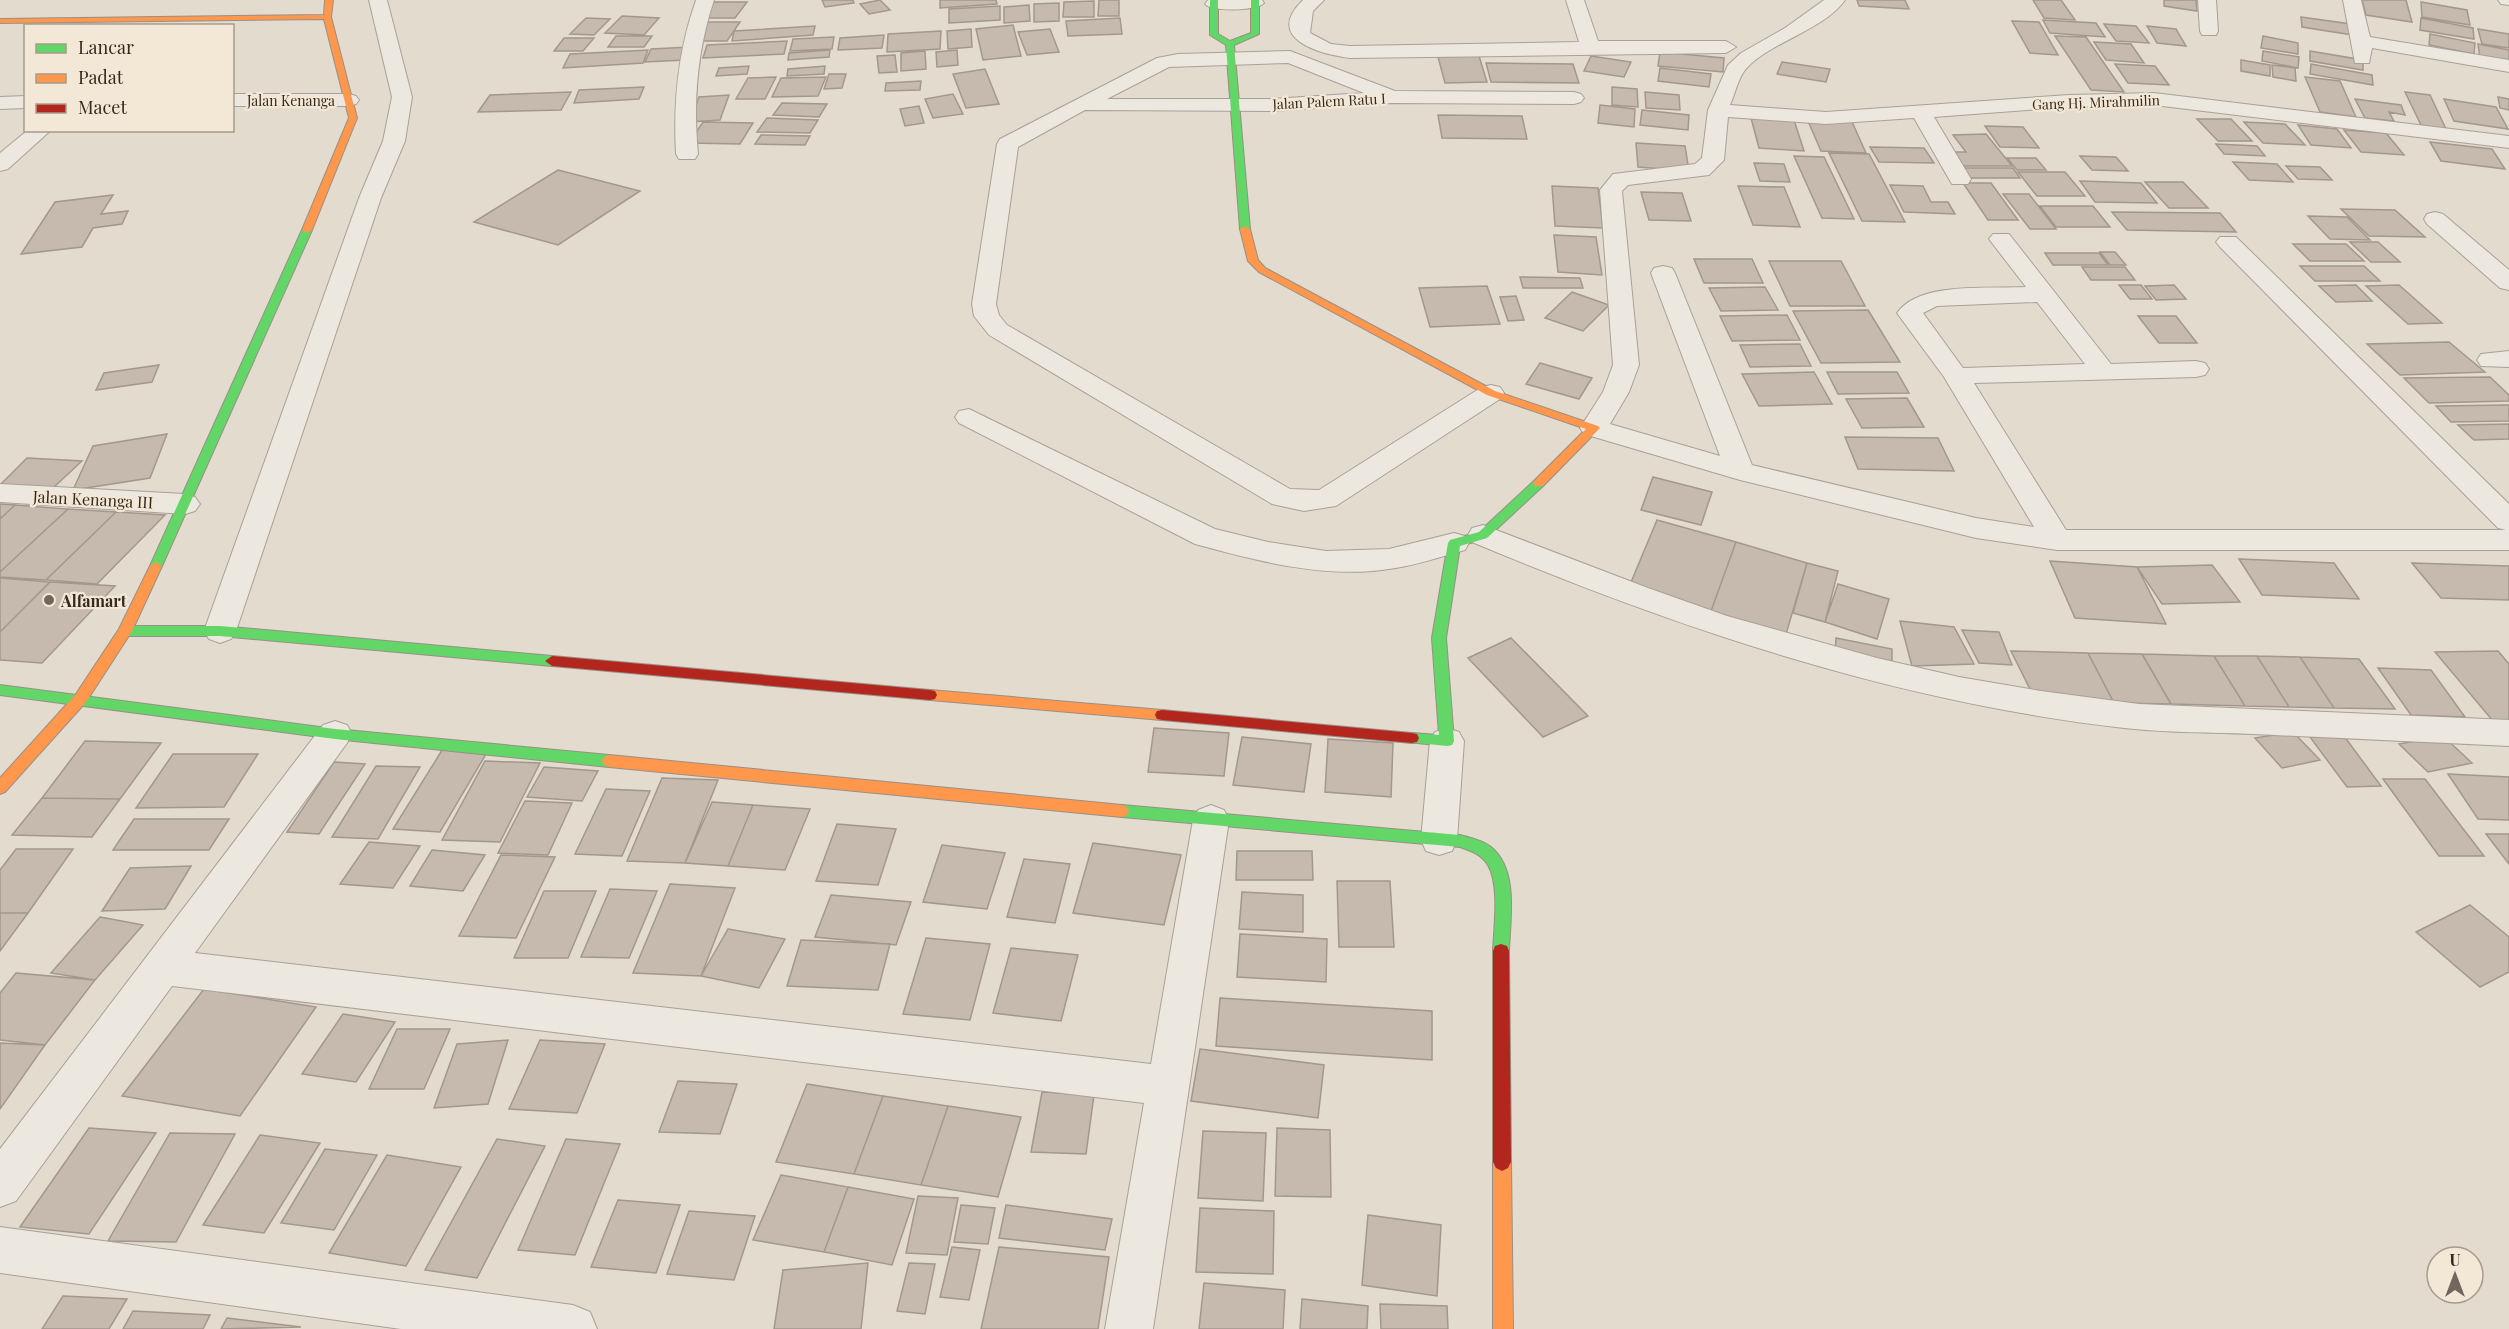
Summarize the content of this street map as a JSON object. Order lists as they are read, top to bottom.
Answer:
{
  "streets": {
    "street": [
      "Jalan Kenanga",
      "Jalan Palem Ratu I",
      "Gang Hj. Mirahmilin",
      "Jalan Kenanga III"
    ]
  },
  "places": ["Alfamart"],
  "legend": ["Lancar", "Padat", "Macet"],
  "north": "top"
}
